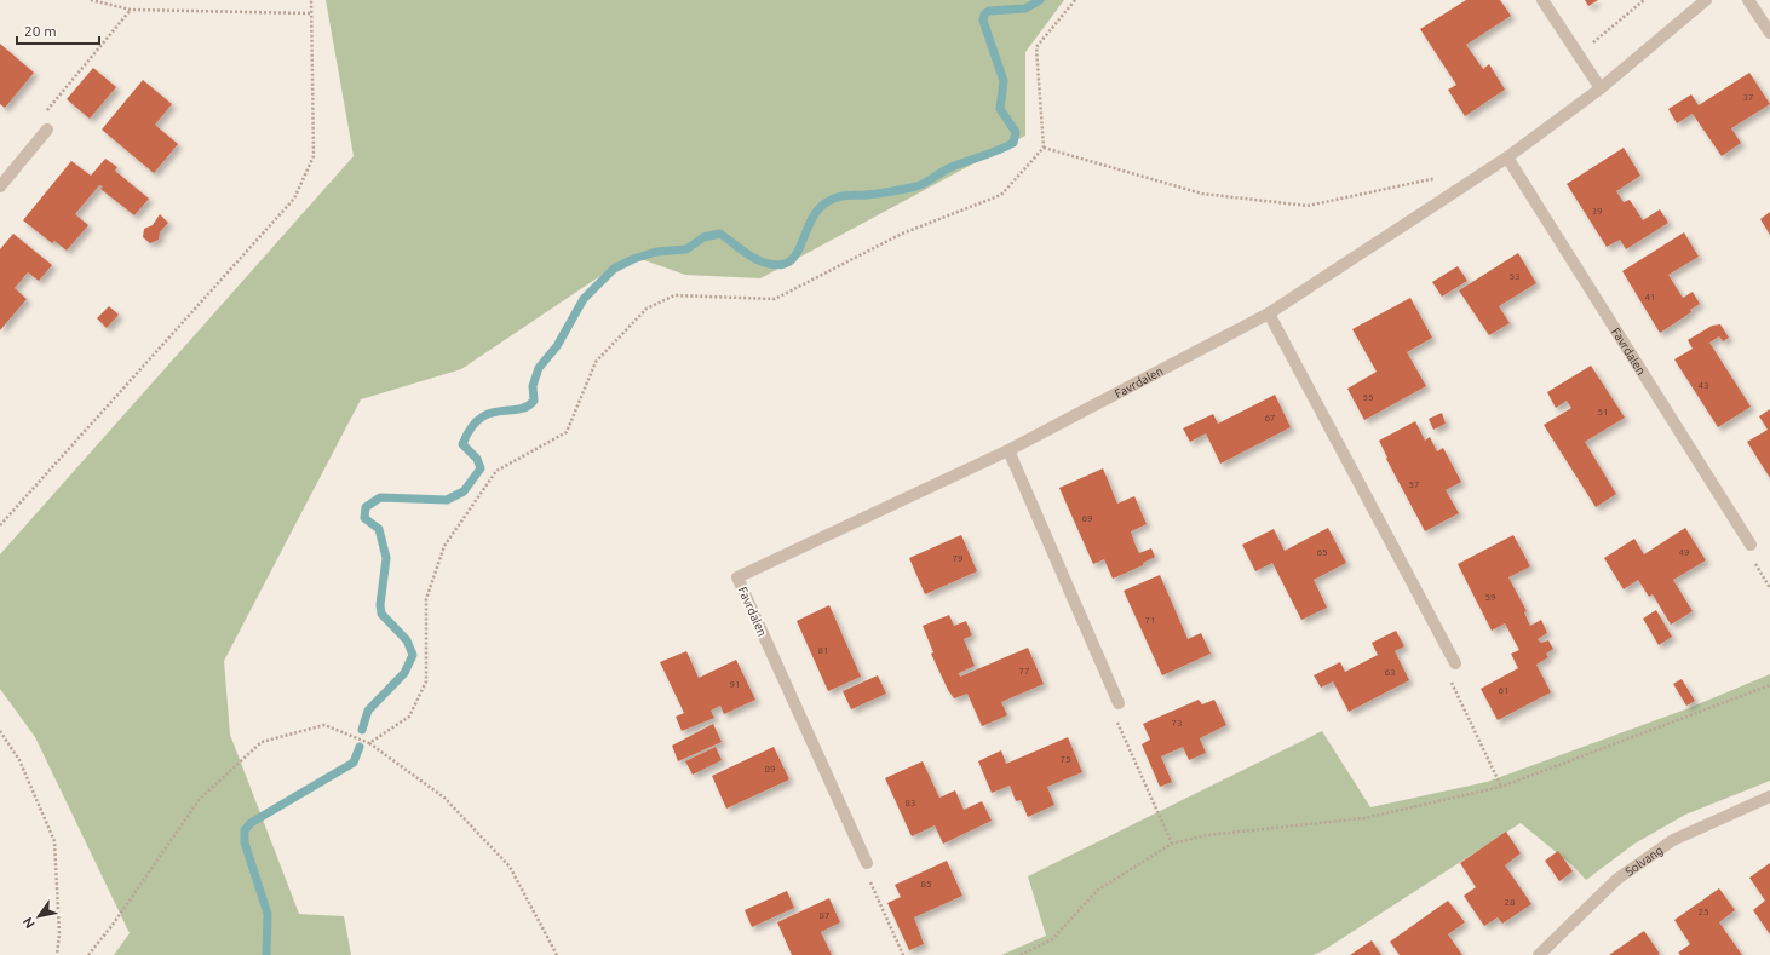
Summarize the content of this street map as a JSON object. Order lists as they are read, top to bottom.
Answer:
{
  "streets": {
    "street": ["Favrdalen", "Solvang"]
  },
  "house_numbers": [
    "37",
    "39",
    "53",
    "41",
    "43",
    "55",
    "51",
    "67",
    "57",
    "69",
    "65",
    "49",
    "79",
    "59",
    "71",
    "81",
    "77",
    "63",
    "91",
    "61",
    "73",
    "75",
    "89",
    "83",
    "85",
    "28",
    "25",
    "87"
  ],
  "scale_bar": "20 m",
  "north": "bottom left"
}
